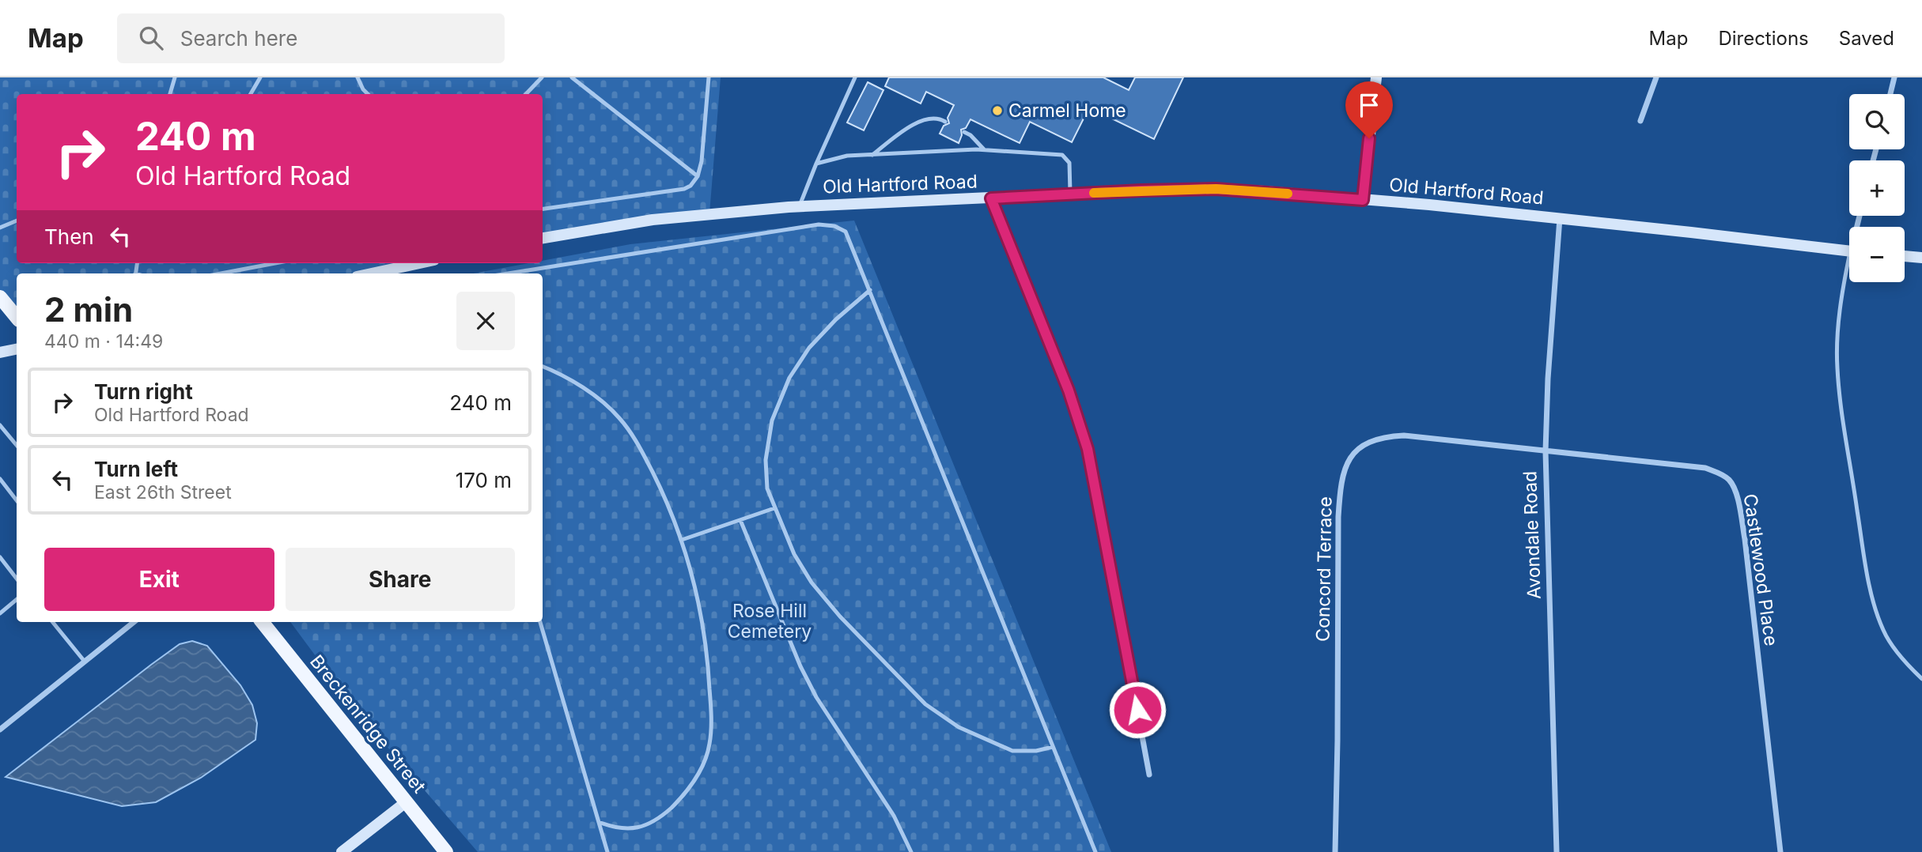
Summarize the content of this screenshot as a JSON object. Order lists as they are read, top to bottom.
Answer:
{
  "streets": {
    "main road": ["Old Hartford Road", "Breckenridge Street"],
    "street": ["Avondale Road", "Concord Terrace", "Castlewood Place"]
  },
  "crossings": [
    ["Old Hartford Road", "Avondale Road"],
    ["Avondale Road", "Concord Terrace"],
    ["Avondale Road", "Castlewood Place"],
    ["Concord Terrace", "Castlewood Place"]
  ],
  "parks": ["Rose Hill Cemetery"],
  "places": ["Carmel Home"],
  "page": {
    "header": "Map",
    "search": "Search here",
    "nav": ["Map", "Directions", "Saved"],
    "map_buttons": ["+", "−"],
    "turn": ["240 m", "Old Hartford Road"],
    "then": "Then",
    "heading": ["2 min", "440 m · 14:49"],
    "list": [
      {
        "name": "Turn right",
        "note": "Old Hartford Road",
        "value": "240 m"
      },
      {
        "name": "Turn left",
        "note": "East 26th Street",
        "value": "170 m"
      }
    ],
    "buttons": ["Exit", "Share"]
  }
}
